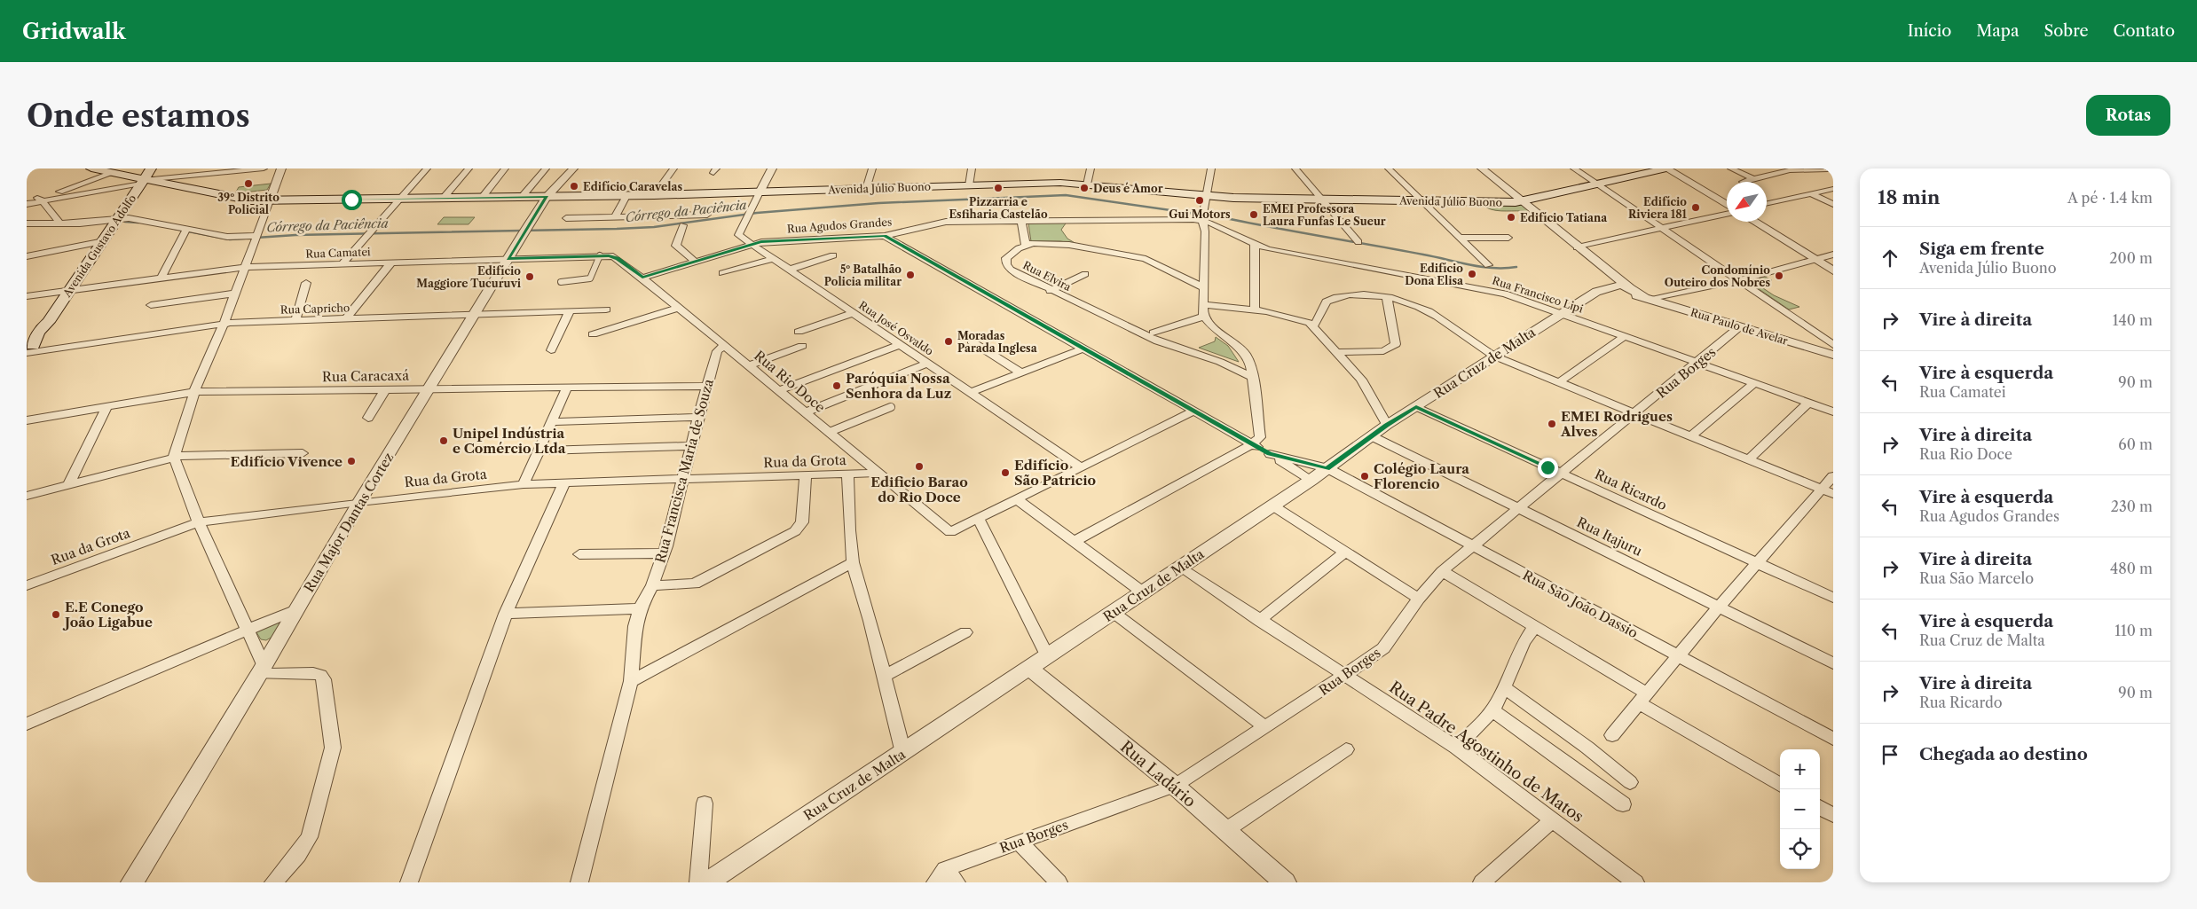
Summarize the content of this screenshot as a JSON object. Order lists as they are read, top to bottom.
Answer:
{
  "streets": {
    "main road": ["Avenida Júlio Buono", "Avenida Gustavo Adolfo"],
    "street": [
      "Rua Agudos Grandes",
      "Rua Camatei",
      "Rua Elvira",
      "Rua Francisco Lipi",
      "Rua Capricho",
      "Rua Paulo de Avelar",
      "Rua José Osvaldo",
      "Rua Cruz de Malta",
      "Rua Borges",
      "Rua Caracaxá",
      "Rua Rio Doce",
      "Rua da Grota",
      "Rua Francisca Maria de Souza",
      "Rua Ricardo",
      "Rua Major Dantas Cortez",
      "Rua Itajuru",
      "Rua São João Dassio",
      "Rua Padre Agostinho de Matos",
      "Rua Ladário"
    ]
  },
  "crossings": [
    ["Avenida Júlio Buono", "Avenida Gustavo Adolfo"],
    ["Avenida Júlio Buono", "Rua José Osvaldo"],
    ["Avenida Júlio Buono", "Rua Major Dantas Cortez"],
    ["Rua Agudos Grandes", "Rua Francisco Lipi"],
    ["Rua Agudos Grandes", "Rua José Osvaldo"],
    ["Rua Agudos Grandes", "Rua Rio Doce"],
    ["Avenida Gustavo Adolfo", "Rua Camatei"],
    ["Avenida Gustavo Adolfo", "Rua Capricho"],
    ["Rua Camatei", "Rua Rio Doce"],
    ["Rua Camatei", "Rua Major Dantas Cortez"],
    ["Rua Francisco Lipi", "Rua Cruz de Malta"],
    ["Rua Francisco Lipi", "Rua Borges"],
    ["Rua Capricho", "Rua Major Dantas Cortez"],
    ["Rua Paulo de Avelar", "Rua Cruz de Malta"],
    ["Rua Paulo de Avelar", "Rua Borges"],
    ["Rua Cruz de Malta", "Rua Ricardo"],
    ["Rua Cruz de Malta", "Rua Itajuru"],
    ["Rua Cruz de Malta", "Rua São João Dassio"],
    ["Rua Cruz de Malta", "Rua Padre Agostinho de Matos"],
    ["Rua Cruz de Malta", "Rua Ladário"],
    ["Rua Borges", "Rua Ricardo"],
    ["Rua Borges", "Rua Itajuru"],
    ["Rua Borges", "Rua São João Dassio"],
    ["Rua Borges", "Rua Padre Agostinho de Matos"],
    ["Rua Borges", "Rua Ladário"],
    ["Rua Caracaxá", "Rua Francisca Maria de Souza"],
    ["Rua Caracaxá", "Rua Major Dantas Cortez"],
    ["Rua Rio Doce", "Rua da Grota"],
    ["Rua Rio Doce", "Rua Francisca Maria de Souza"],
    ["Rua da Grota", "Rua Francisca Maria de Souza"],
    ["Rua da Grota", "Rua Major Dantas Cortez"]
  ],
  "water": ["Córrego da Paciência"],
  "places": [
    "39º Distrito Policial",
    "Edifício Caravelas",
    "Pizzarria e Esfiharia Castelão",
    "Deus é Amor",
    "Gui Motors",
    "Edifício Riviera 181",
    "EMEI Professora Laura Funfas Le Sueur",
    "Edifício Tatiana",
    "Edifício Dona Elisa",
    "5º Batalhão Policia militar",
    "Condomínio Outeiro dos Nobres",
    "Edifício Maggiore Tucuruvi",
    "Moradas Parada Inglesa",
    "Paróquia Nossa Senhora da Luz",
    "EMEI Rodrigues Alves",
    "Unipel Indústria e Comércio Ltda",
    "Edifício Vivence",
    "Edificio Barao do Rio Doce",
    "Edifício São Patricio",
    "Colégio Laura Florencio",
    "E.E Conego João Ligabue"
  ],
  "north": "bottom left",
  "page": {
    "header": "Gridwalk",
    "nav": [
      "Início",
      "Mapa",
      "Sobre",
      "Contato"
    ],
    "buttons": "Rotas",
    "title": "Onde estamos",
    "heading": ["18 min", "A pé · 1.4 km"],
    "list": [
      ["Siga em frente", "Avenida Júlio Buono", "200 m"],
      ["Vire à direita", "140 m"],
      ["Vire à esquerda", "Rua Camatei", "90 m"],
      ["Vire à direita", "Rua Rio Doce", "60 m"],
      ["Vire à esquerda", "Rua Agudos Grandes", "230 m"],
      ["Vire à direita", "Rua São Marcelo", "480 m"],
      ["Vire à esquerda", "Rua Cruz de Malta", "110 m"],
      ["Vire à direita", "Rua Ricardo", "90 m"],
      "Chegada ao destino"
    ],
    "map_buttons": ["+", "−"]
  }
}
